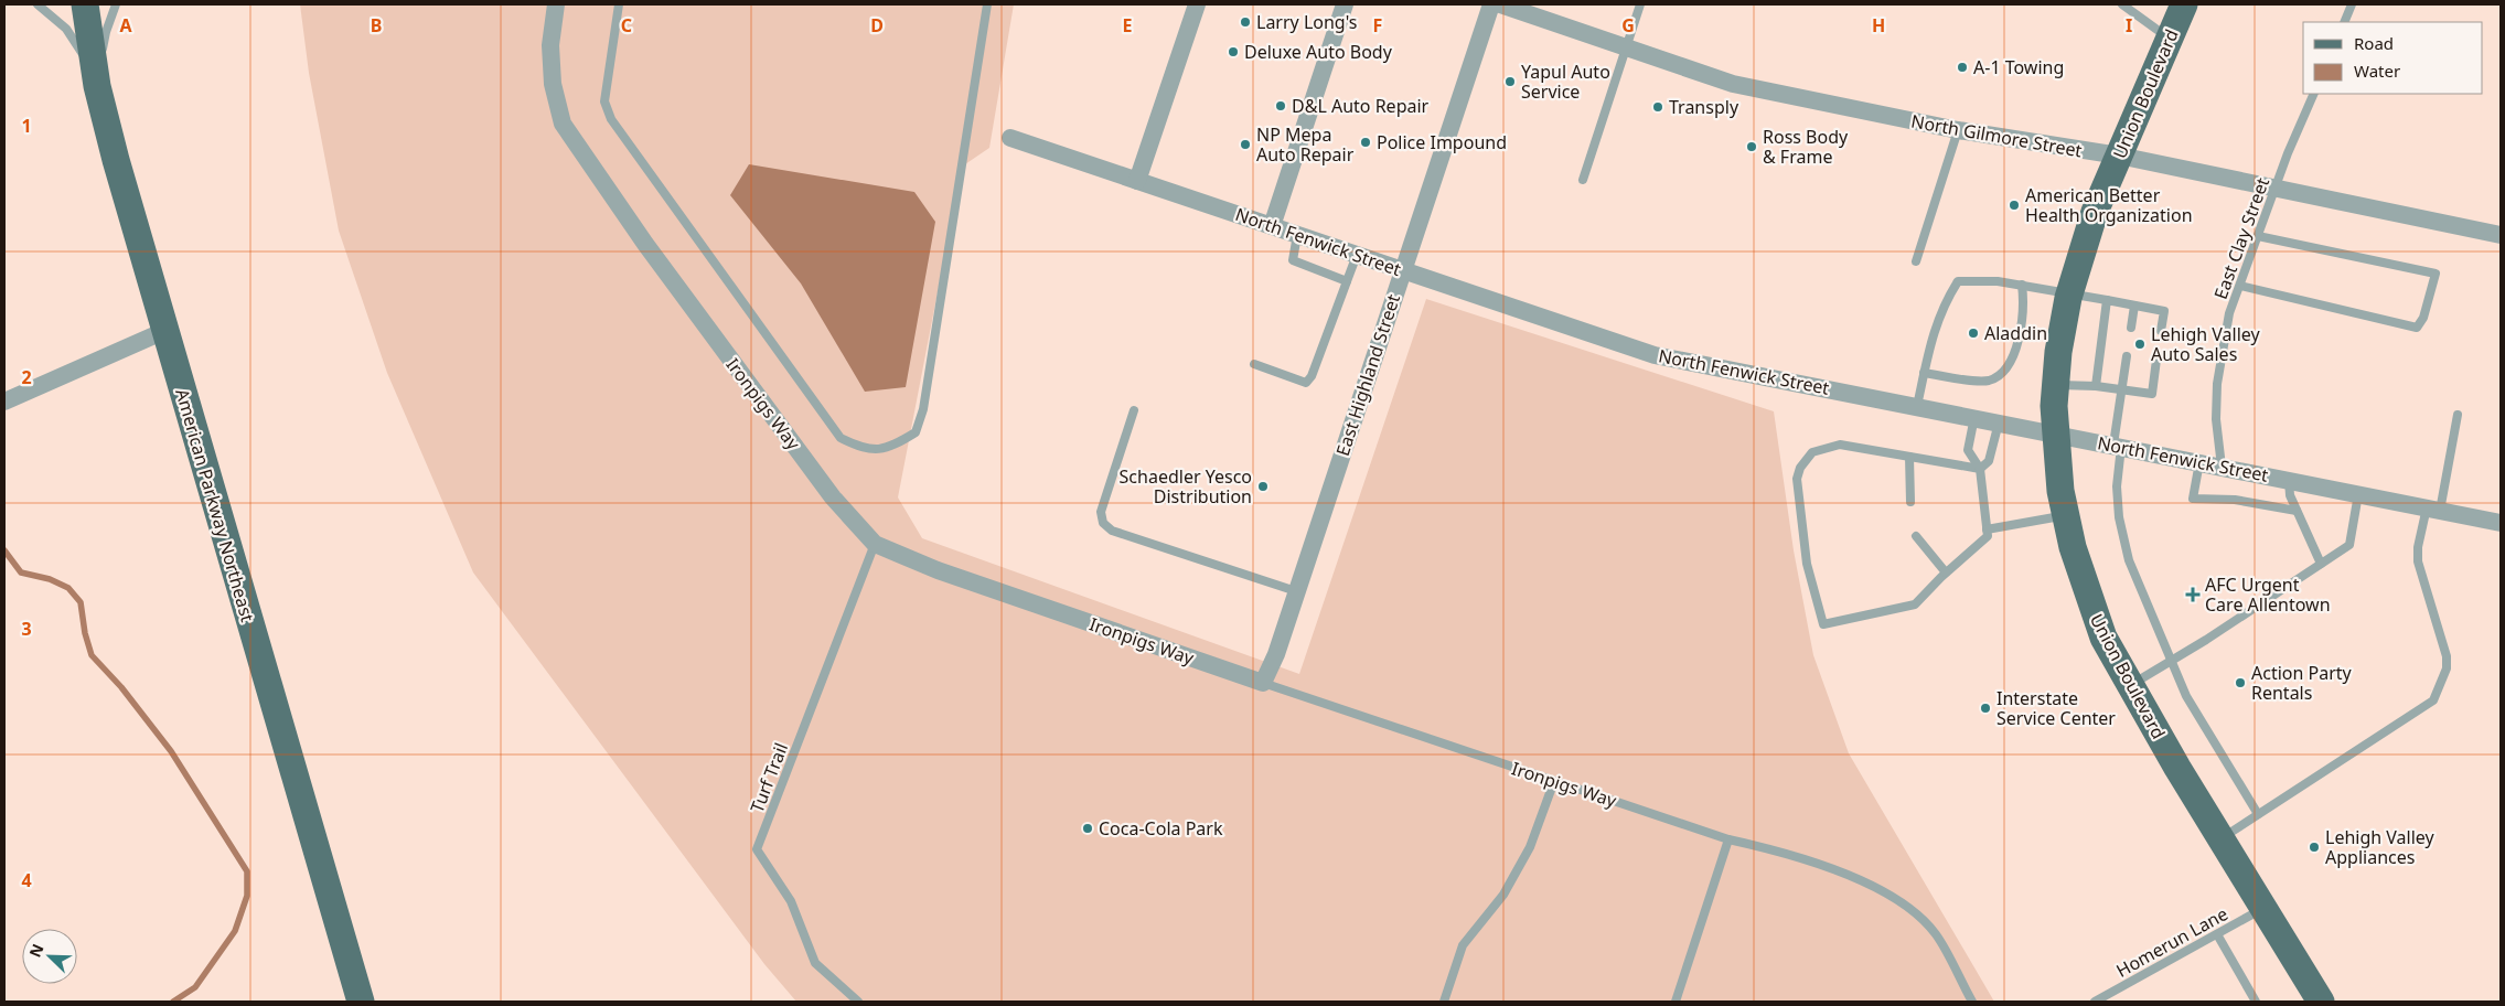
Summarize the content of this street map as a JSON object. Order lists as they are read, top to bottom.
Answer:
{
  "streets": {
    "main road": ["Union Boulevard", "American Parkway Northeast"],
    "street": [
      "North Gilmore Street",
      "North Fenwick Street",
      "East Highland Street",
      "Ironpigs Way"
    ],
    "lane": ["East Clay Street", "Turf Trail", "Homerun Lane"]
  },
  "crossings": [
    ["Union Boulevard", "North Gilmore Street"],
    ["Union Boulevard", "North Fenwick Street"],
    ["Union Boulevard", "Homerun Lane"],
    ["North Gilmore Street", "East Clay Street"],
    ["East Clay Street", "North Fenwick Street"],
    ["North Fenwick Street", "East Highland Street"],
    ["East Highland Street", "Ironpigs Way"],
    ["Ironpigs Way", "Turf Trail"]
  ],
  "places": {
    "other": [
      "Larry Long's",
      "Deluxe Auto Body",
      "A-1 Towing",
      "Yapul Auto Service",
      "D&L Auto Repair",
      "Transply",
      "Police Impound",
      "NP Mepa Auto Repair",
      "Ross Body & Frame",
      "American Better Health Organization",
      "Aladdin",
      "Lehigh Valley Auto Sales",
      "Schaedler Yesco Distribution",
      "Action Party Rentals",
      "Interstate Service Center",
      "Coca-Cola Park",
      "Lehigh Valley Appliances"
    ],
    "health": ["AFC Urgent Care Allentown"]
  },
  "legend": ["Road", "Water"],
  "north": "top left",
  "grid": {
    "columns": [
      "A",
      "B",
      "C",
      "D",
      "E",
      "F",
      "G",
      "H",
      "I"
    ],
    "rows": [
      "1",
      "2",
      "3",
      "4"
    ]
  }
}
